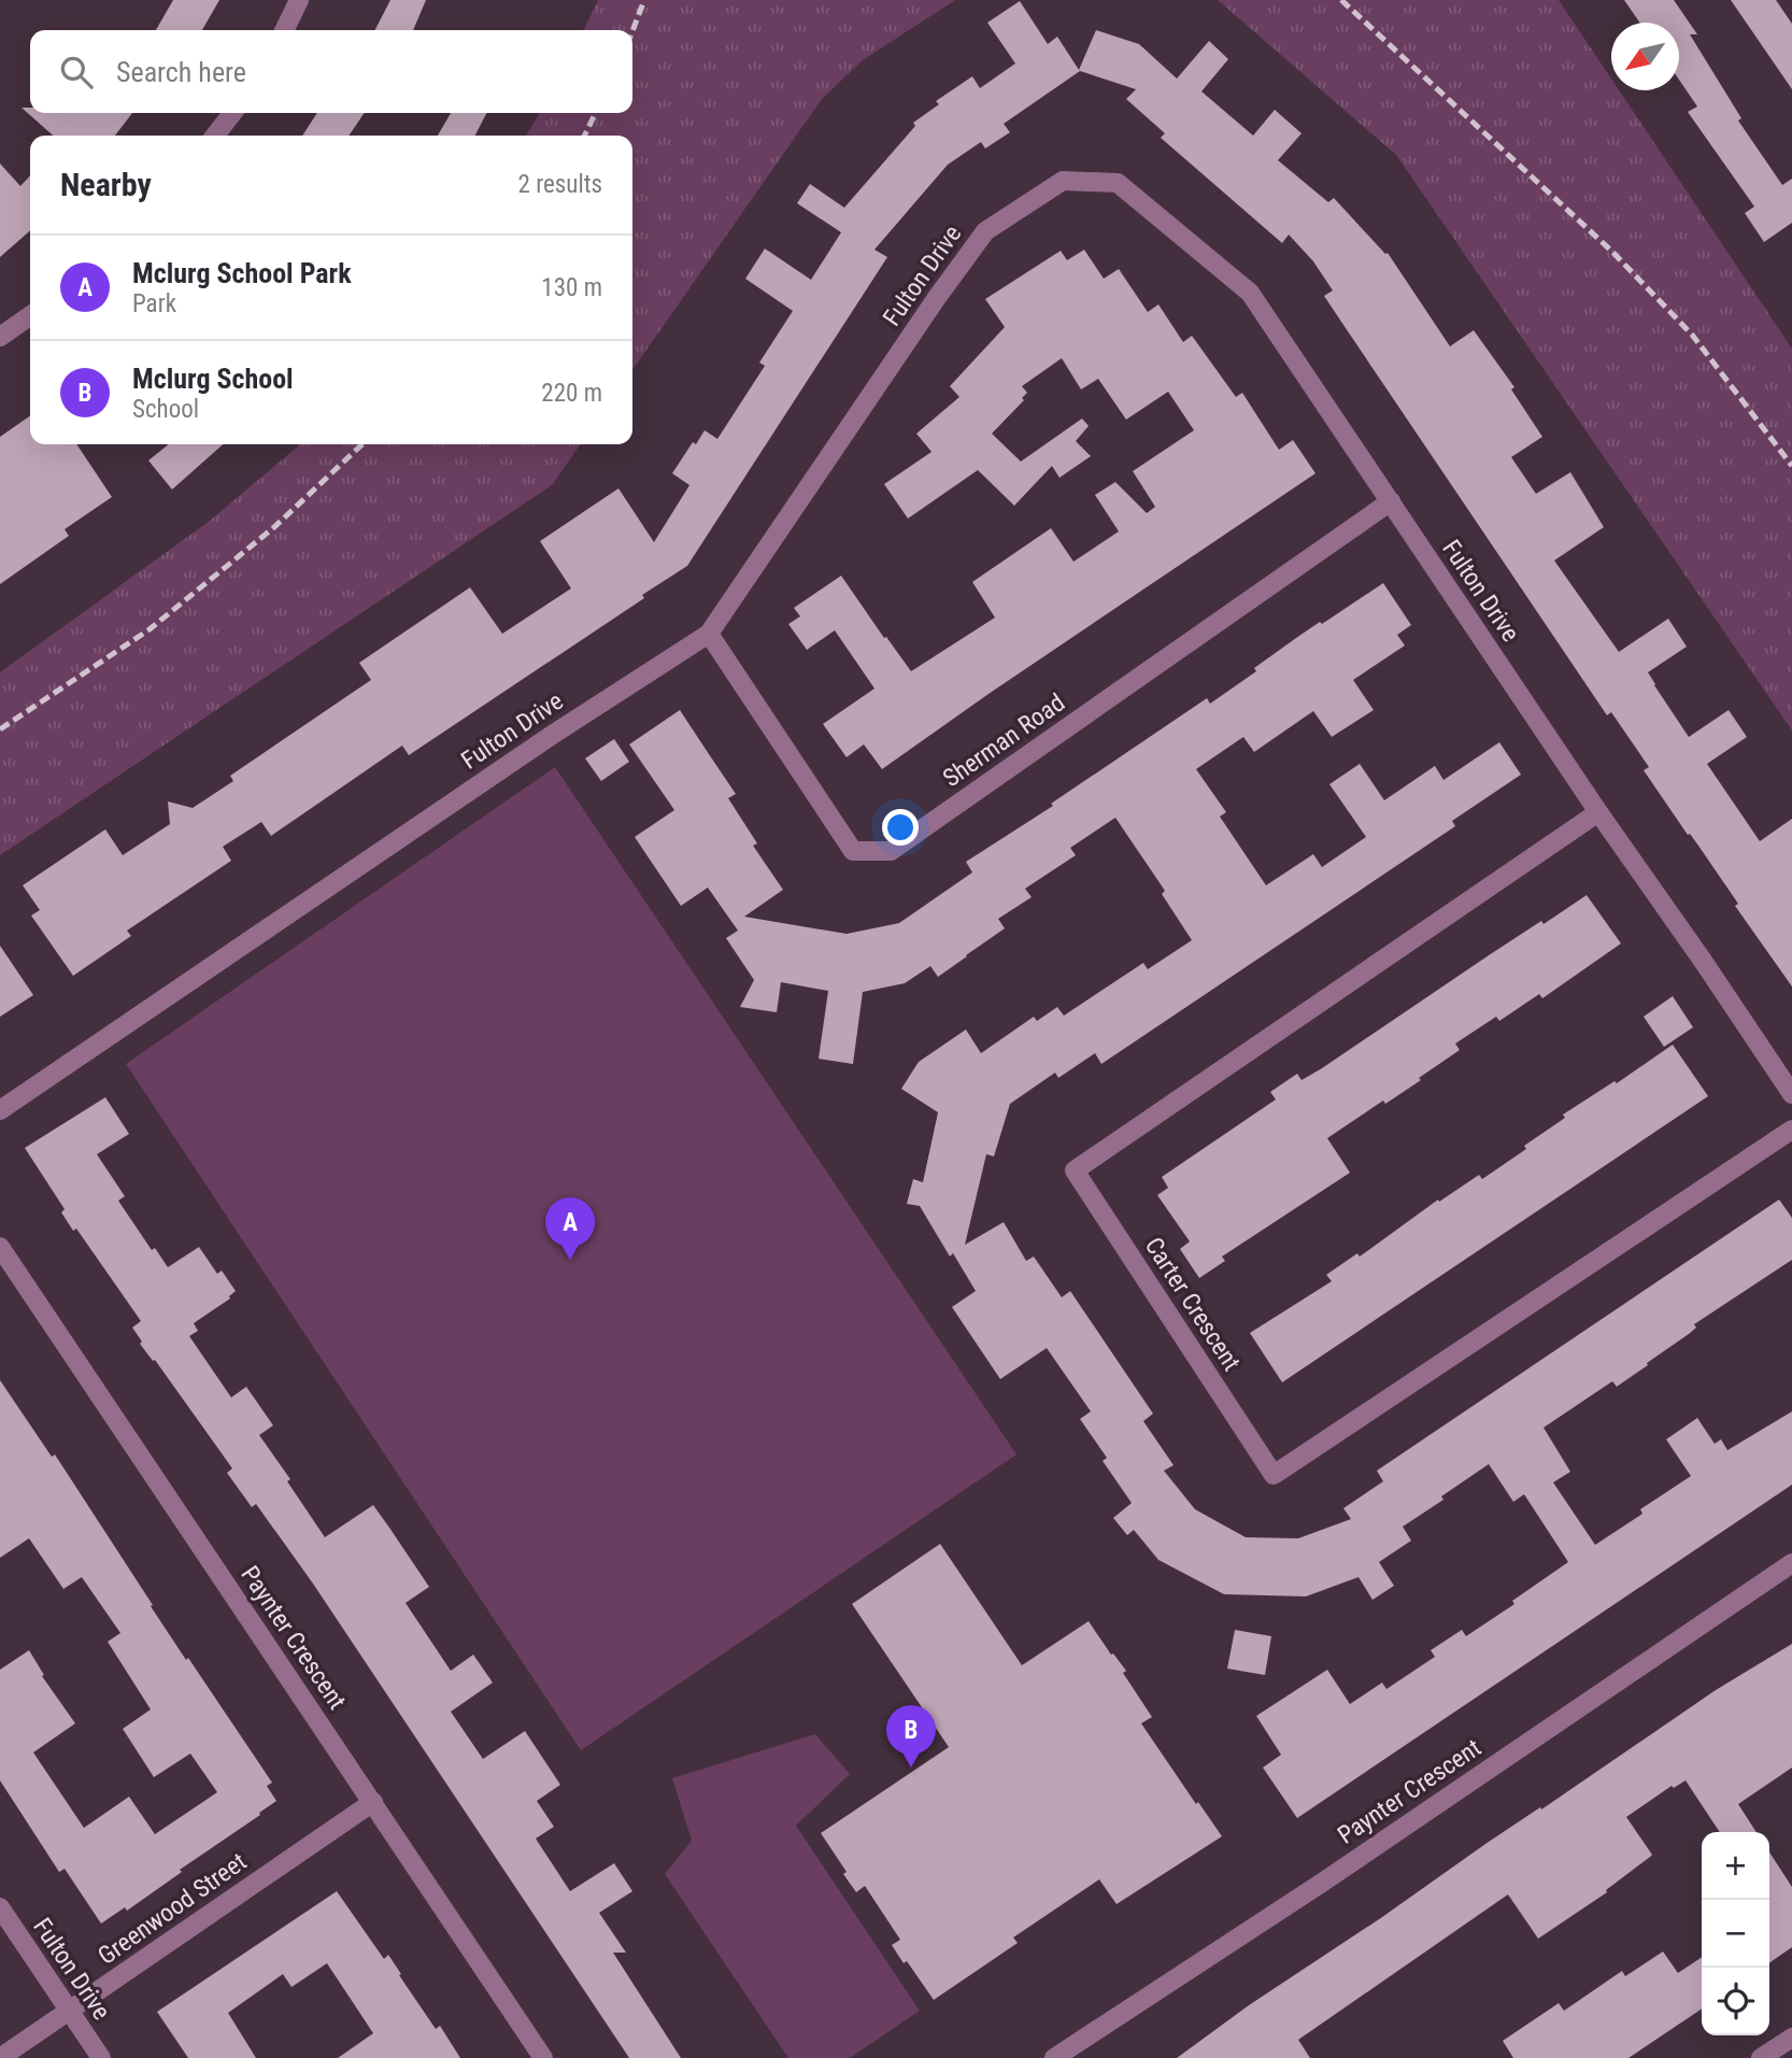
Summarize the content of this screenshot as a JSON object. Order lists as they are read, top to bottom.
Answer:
{
  "streets": {
    "street": [
      "Fulton Drive",
      "Sherman Road",
      "Carter Crescent",
      "Paynter Crescent",
      "Greenwood Street"
    ]
  },
  "crossings": [
    ["Fulton Drive", "Sherman Road"],
    ["Fulton Drive", "Carter Crescent"],
    ["Fulton Drive", "Greenwood Street"],
    ["Paynter Crescent", "Greenwood Street"]
  ],
  "north": "bottom left",
  "page": {
    "search": "Search here",
    "heading": ["Nearby", "2 results"],
    "list": [
      {
        "mark": "A",
        "name": "Mclurg School Park",
        "note": "Park",
        "value": "130 m"
      },
      {
        "mark": "B",
        "name": "Mclurg School",
        "note": "School",
        "value": "220 m"
      }
    ],
    "pins": ["A", "B"],
    "map_buttons": ["+", "−"]
  }
}
